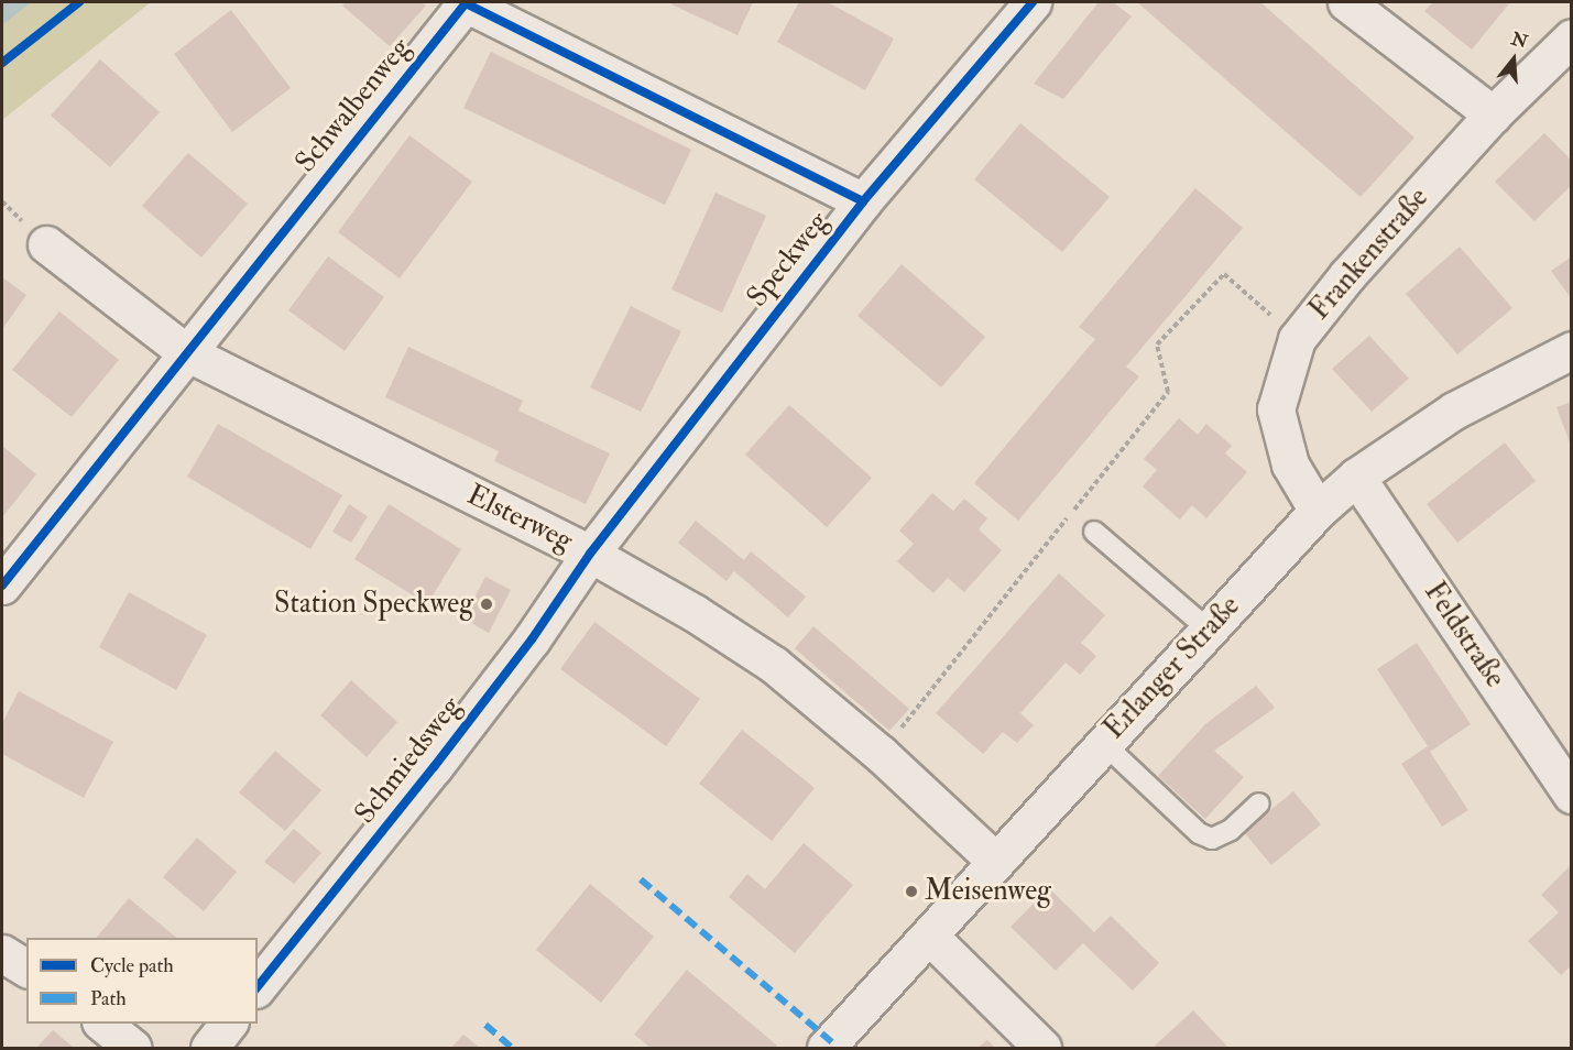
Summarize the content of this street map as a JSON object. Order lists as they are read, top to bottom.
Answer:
{
  "streets": {
    "street": [
      "Schwalbenweg",
      "Frankenstraße",
      "Speckweg",
      "Elsterweg",
      "Feldstraße",
      "Erlanger Straße",
      "Schmiedsweg"
    ]
  },
  "crossings": [
    ["Schwalbenweg", "Speckweg"],
    ["Schwalbenweg", "Elsterweg"],
    ["Frankenstraße", "Erlanger Straße"],
    ["Speckweg", "Elsterweg"],
    ["Speckweg", "Schmiedsweg"],
    ["Elsterweg", "Erlanger Straße"],
    ["Elsterweg", "Schmiedsweg"],
    ["Feldstraße", "Erlanger Straße"]
  ],
  "places": ["Station Speckweg", "Meisenweg"],
  "legend": ["Cycle path", "Path"],
  "north": "top"
}
